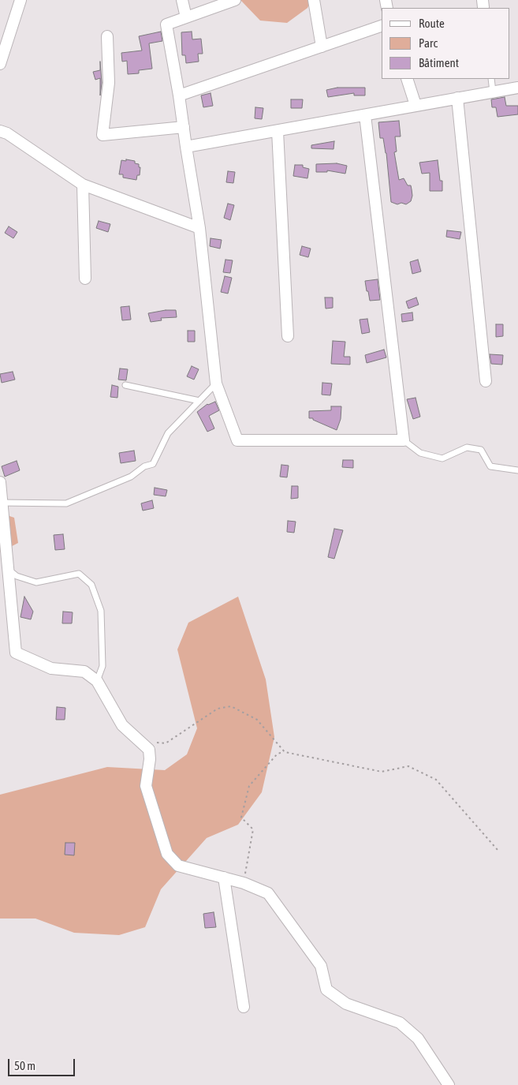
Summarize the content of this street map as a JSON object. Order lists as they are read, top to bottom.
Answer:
{
  "legend": ["Route", "Parc", "Bâtiment"],
  "scale_bar": "50 m"
}
